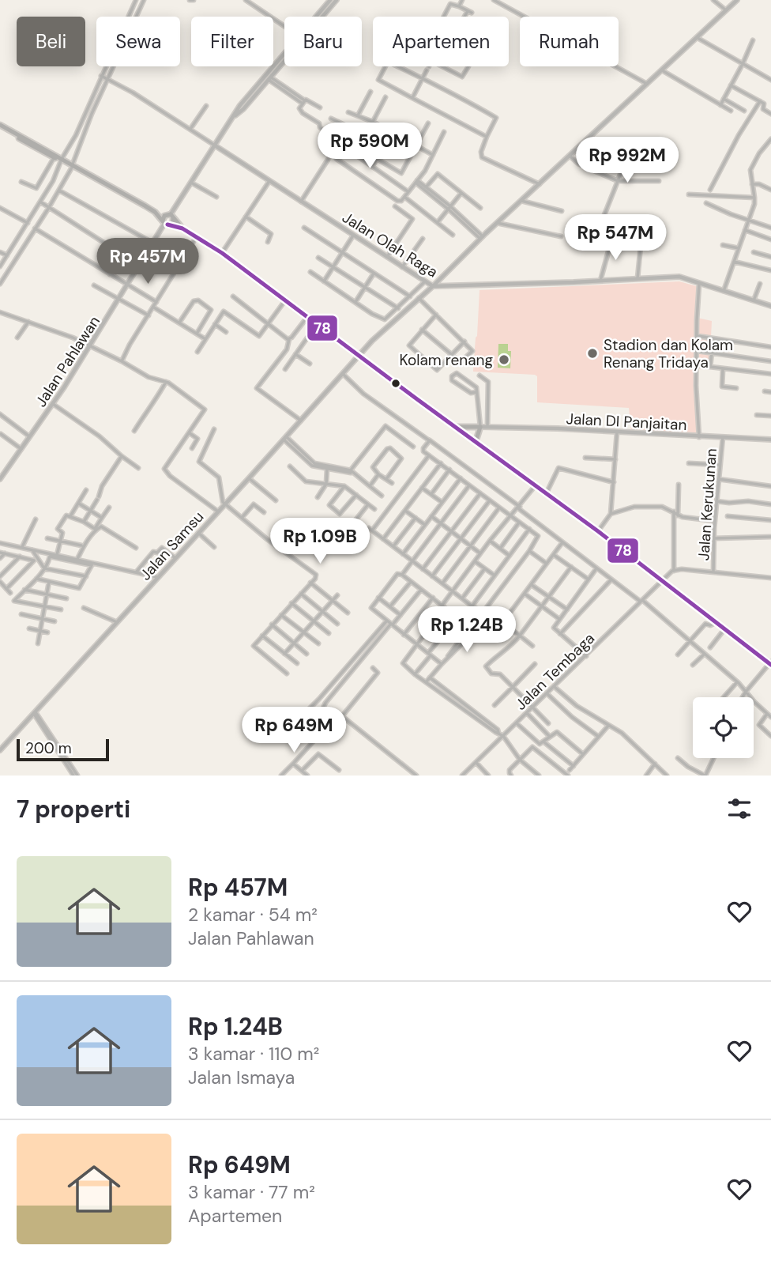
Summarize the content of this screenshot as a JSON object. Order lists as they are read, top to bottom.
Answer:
{
  "streets": {
    "street": [
      "Jalan Olah Raga",
      "Jalan Pahlawan",
      "Jalan DI Panjaitan",
      "Jalan Kerukunan",
      "Jalan Samsu",
      "Jalan Tembaga"
    ]
  },
  "crossings": [
    ["Jalan Olah Raga", "Jalan Samsu"],
    ["Jalan DI Panjaitan", "Jalan Kerukunan"]
  ],
  "places": ["Stadion dan Kolam Renang Tridaya", "Kolam renang"],
  "lines": ["transit line 78"],
  "scale_bar": "200 m",
  "page": {
    "chip": [
      "Beli",
      "Sewa",
      "Filter",
      "Baru",
      "Apartemen",
      "Rumah"
    ],
    "price": [
      "Rp 590M",
      "Rp 992M",
      "Rp 547M",
      "Rp 457M",
      "Rp 1.09B",
      "Rp 1.24B",
      "Rp 649M"
    ],
    "scale": "200 m",
    "heading": "7 properti",
    "list": [
      {
        "name": "Rp 457M",
        "note": "2 kamar · 54 m² · Jalan Pahlawan"
      },
      {
        "name": "Rp 1.24B",
        "note": "3 kamar · 110 m² · Jalan Ismaya"
      },
      {
        "name": "Rp 649M",
        "note": "3 kamar · 77 m² · Apartemen"
      }
    ]
  }
}
